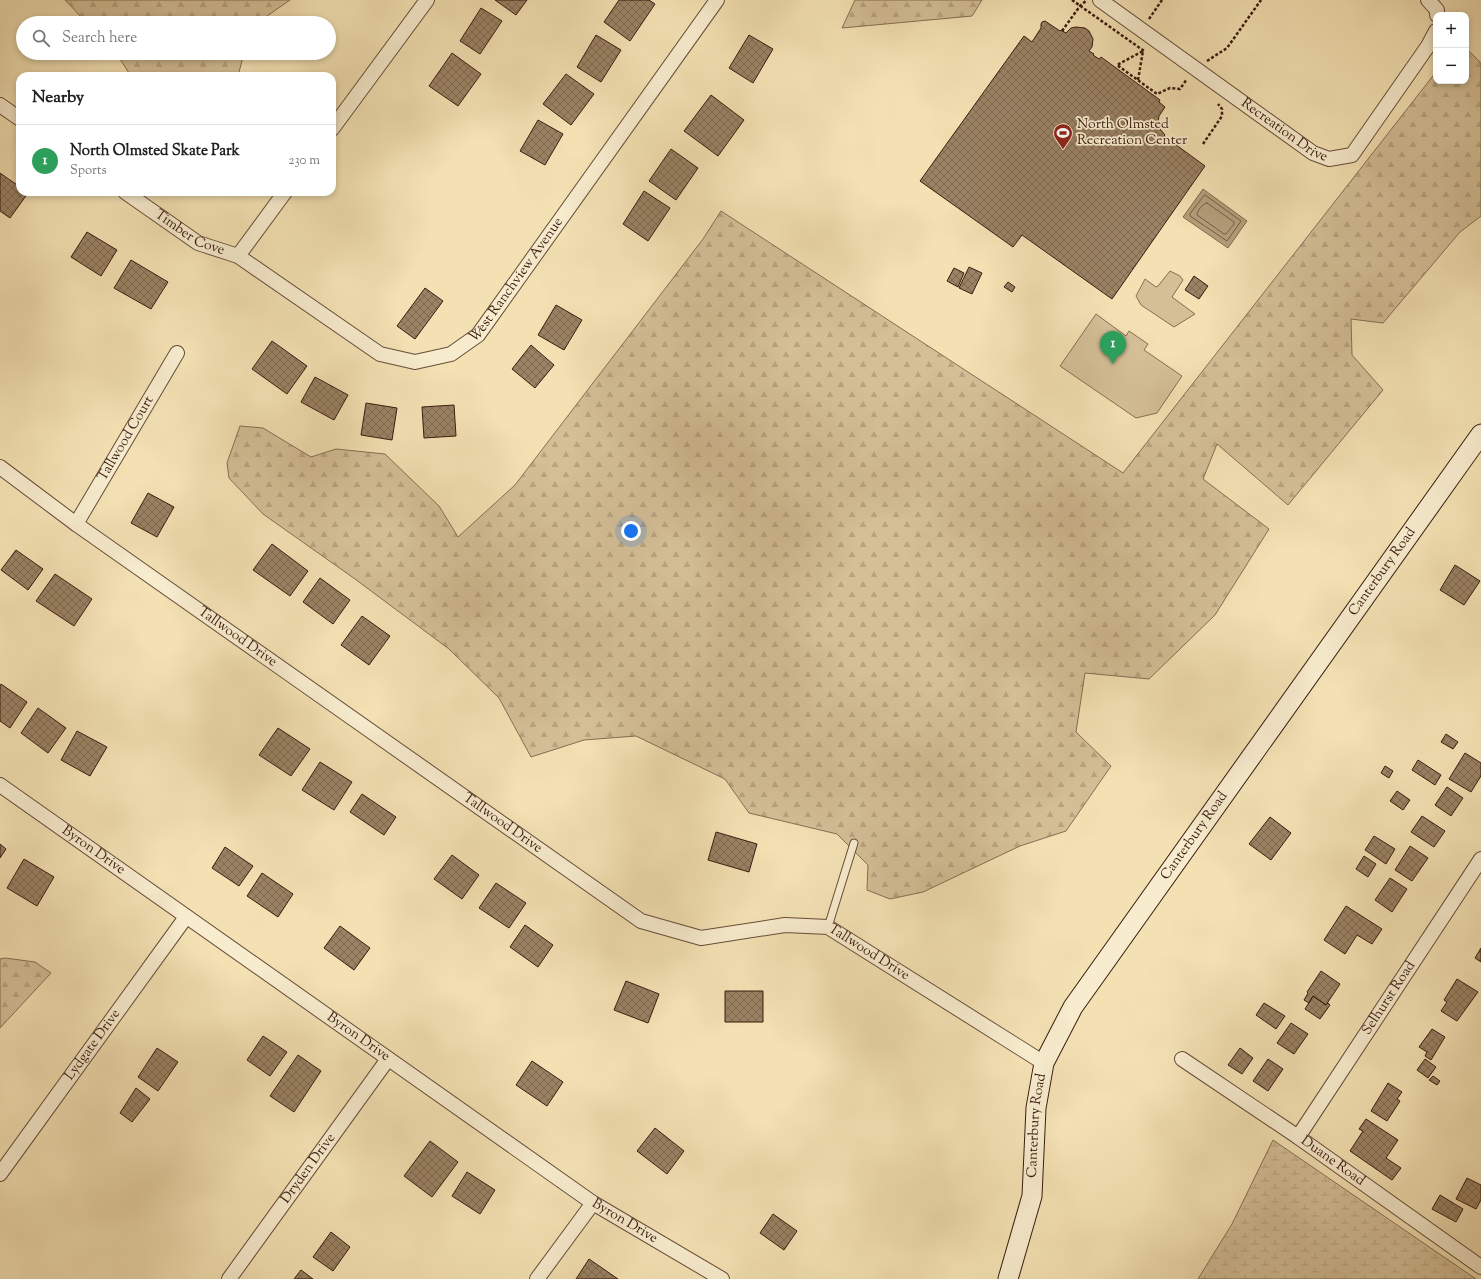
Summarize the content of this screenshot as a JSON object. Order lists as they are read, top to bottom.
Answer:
{
  "streets": {
    "street": [
      "Recreation Drive",
      "Timber Cove",
      "West Ranchview Avenue",
      "Tallwood Court",
      "Canterbury Road",
      "Tallwood Drive",
      "Byron Drive",
      "Selhurst Road",
      "Lydgate Drive",
      "Duane Road",
      "Dryden Drive"
    ]
  },
  "crossings": [
    ["Timber Cove", "West Ranchview Avenue"],
    ["Tallwood Court", "Tallwood Drive"],
    ["Canterbury Road", "Tallwood Drive"],
    ["Byron Drive", "Lydgate Drive"],
    ["Byron Drive", "Dryden Drive"],
    ["Selhurst Road", "Duane Road"]
  ],
  "places": {
    "sports": ["North Olmsted Recreation Center"]
  },
  "page": {
    "map_buttons": ["+", "−"],
    "search": "Search here",
    "heading": "Nearby",
    "list": [
      {
        "mark": "1",
        "name": "North Olmsted Skate Park",
        "note": "Sports",
        "value": "230 m"
      }
    ],
    "pins": "1"
  }
}
